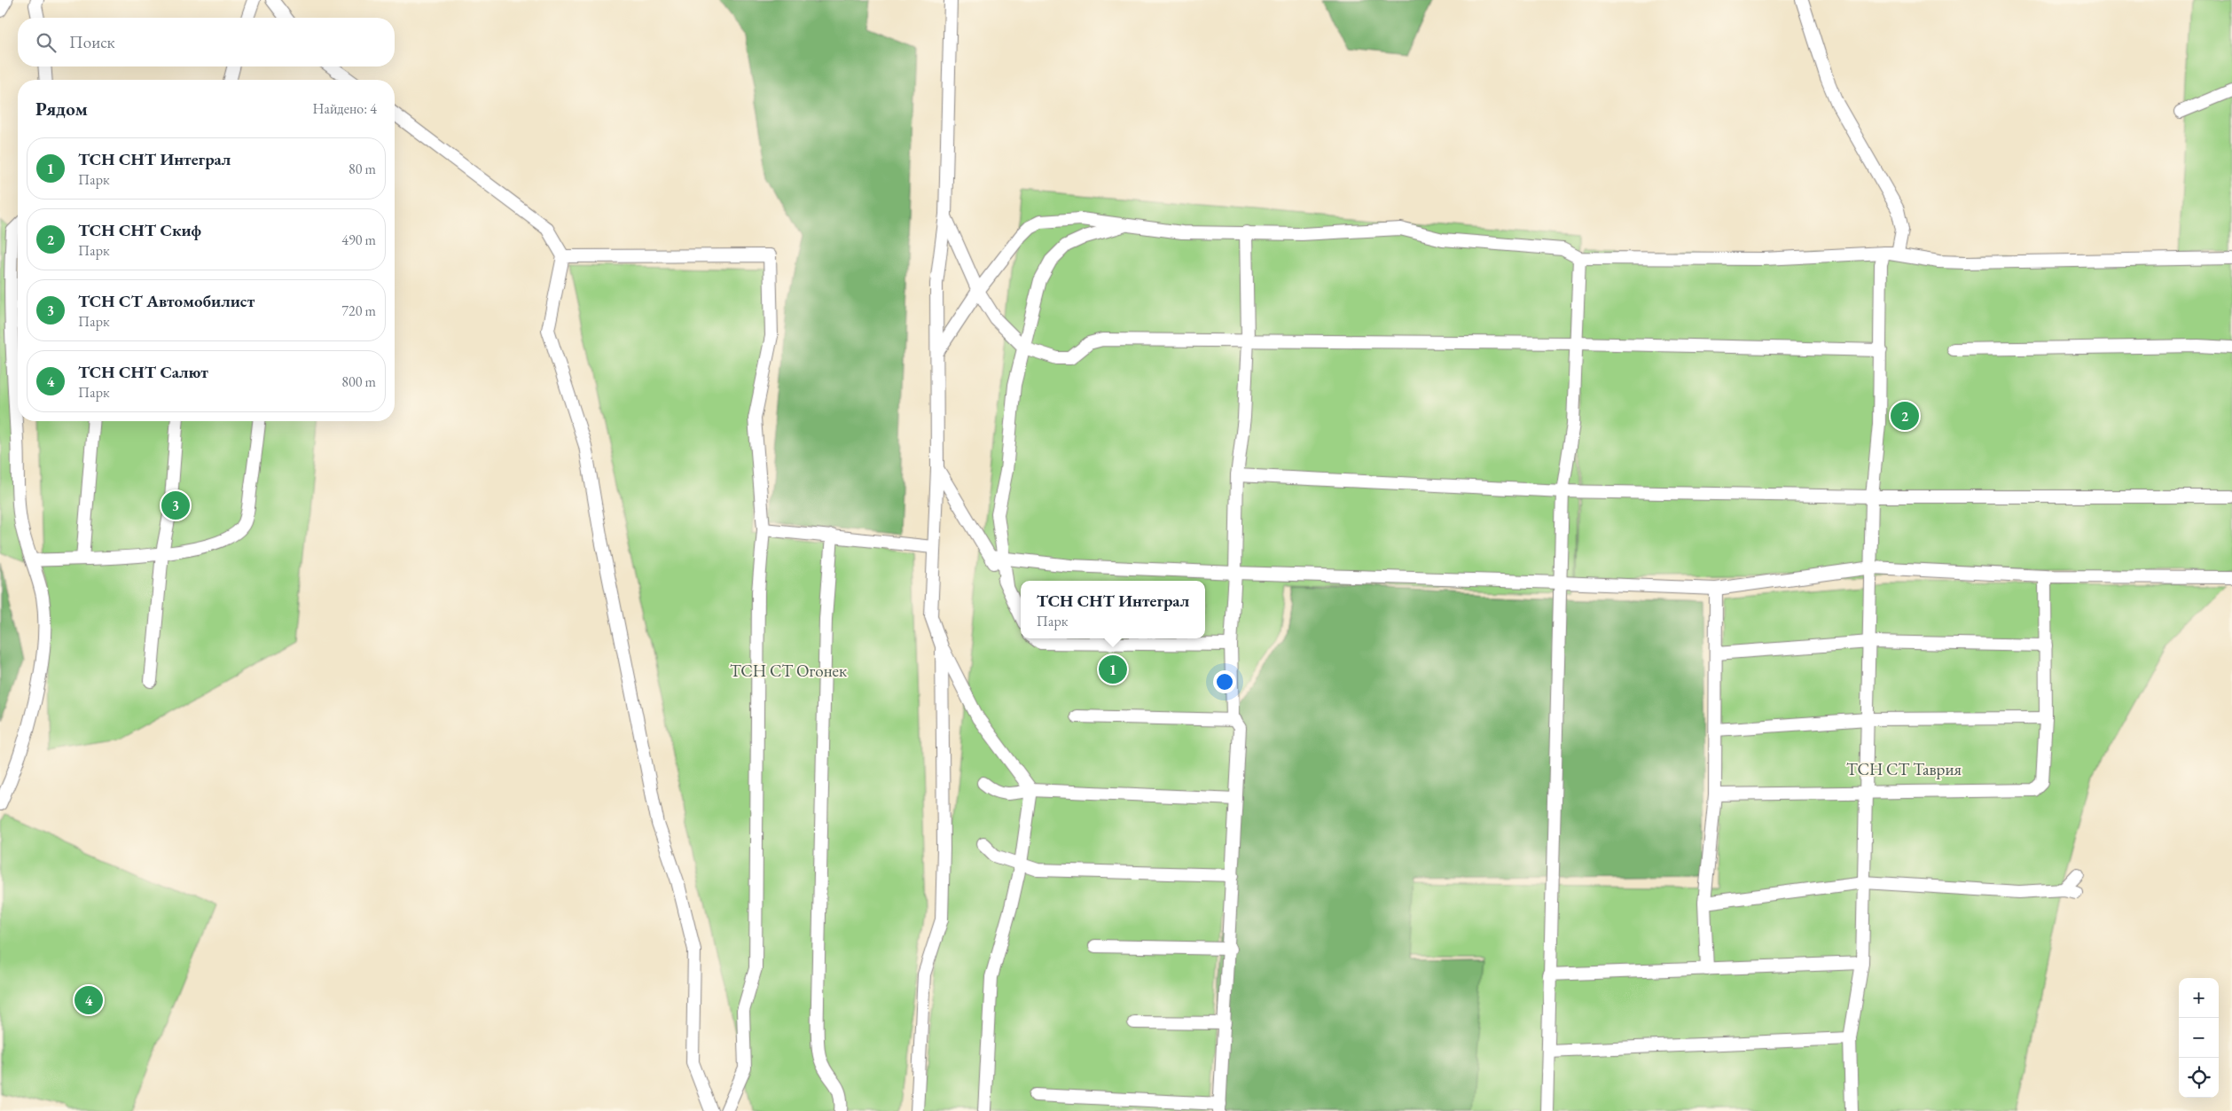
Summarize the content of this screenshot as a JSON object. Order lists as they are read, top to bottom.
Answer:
{
  "parks": ["ТСН СТ Огонек", "ТСН СТ Таврия"],
  "page": {
    "search": "Поиск",
    "heading": ["Рядом", "Найдено: 4"],
    "list": [
      {
        "mark": "1",
        "name": "ТСН СНТ Интеграл",
        "note": "Парк",
        "value": "80 m"
      },
      {
        "mark": "2",
        "name": "ТСН СНТ Скиф",
        "note": "Парк",
        "value": "490 m"
      },
      {
        "mark": "3",
        "name": "ТСН СТ Автомобилист",
        "note": "Парк",
        "value": "720 m"
      },
      {
        "mark": "4",
        "name": "ТСН СНТ Салют",
        "note": "Парк",
        "value": "800 m"
      }
    ],
    "pins": [
      "2",
      "3",
      "1",
      "4"
    ],
    "popup": ["ТСН СНТ Интеграл", "Парк"],
    "map_buttons": ["+", "−"]
  }
}
